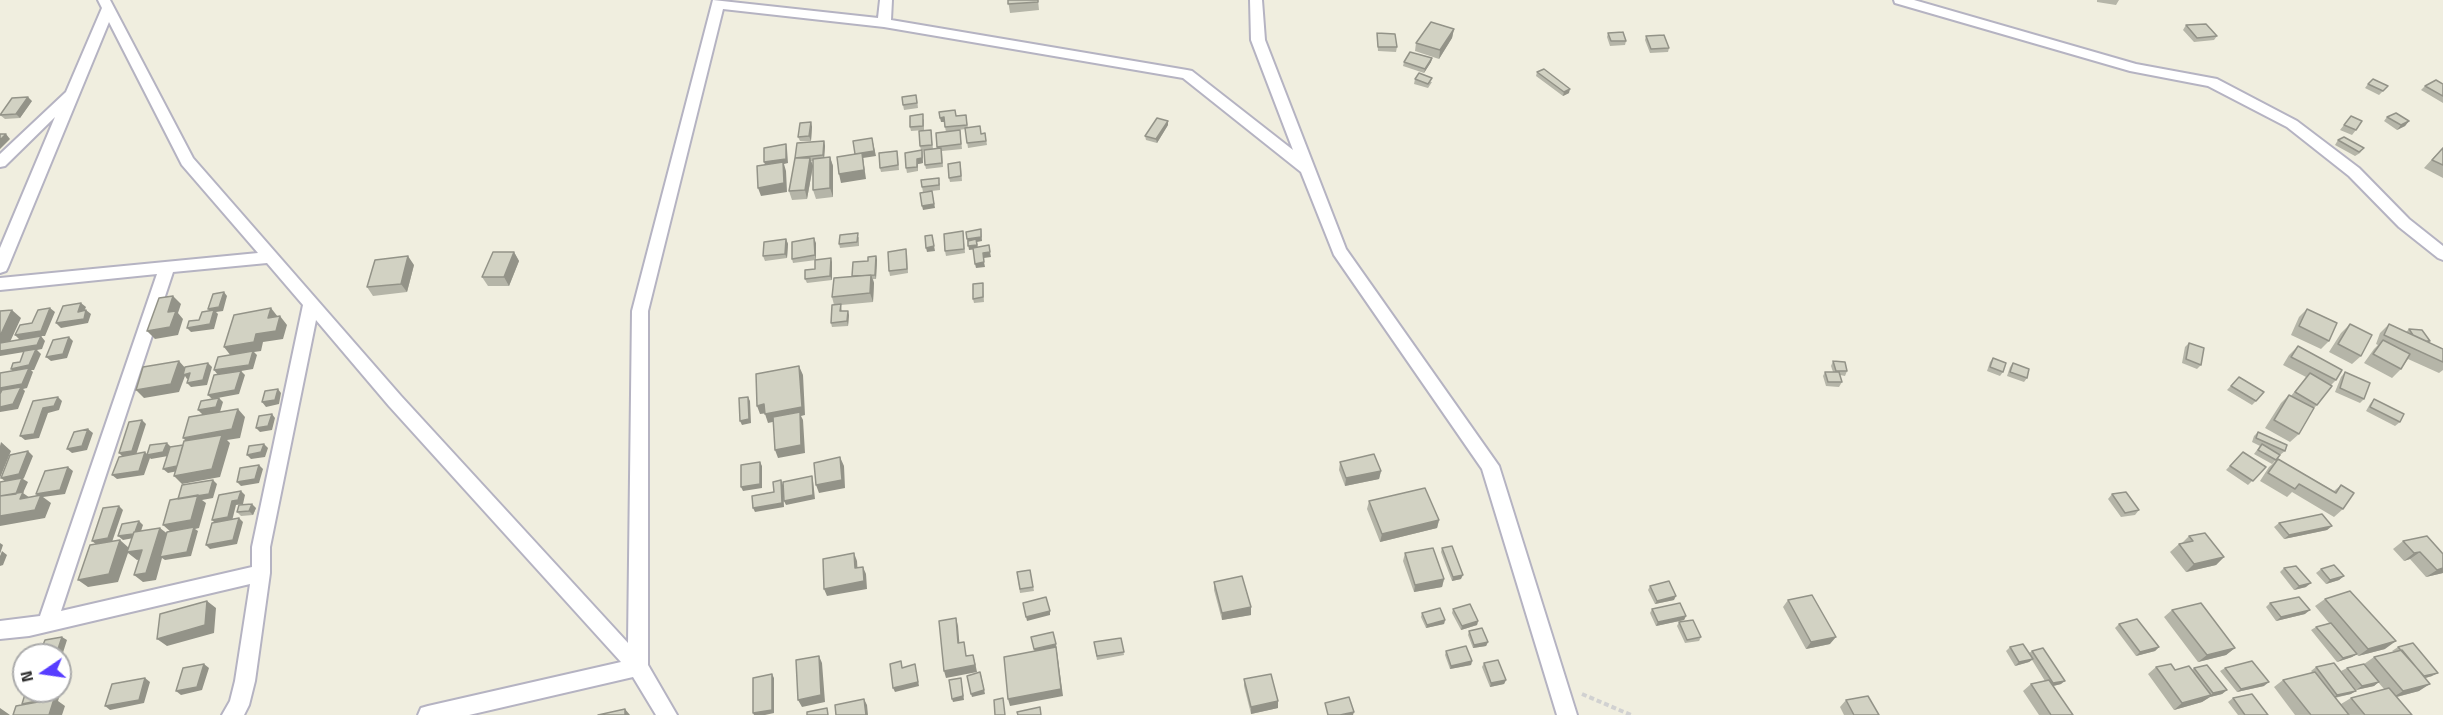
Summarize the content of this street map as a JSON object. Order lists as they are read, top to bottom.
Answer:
{
  "north": "left"
}
